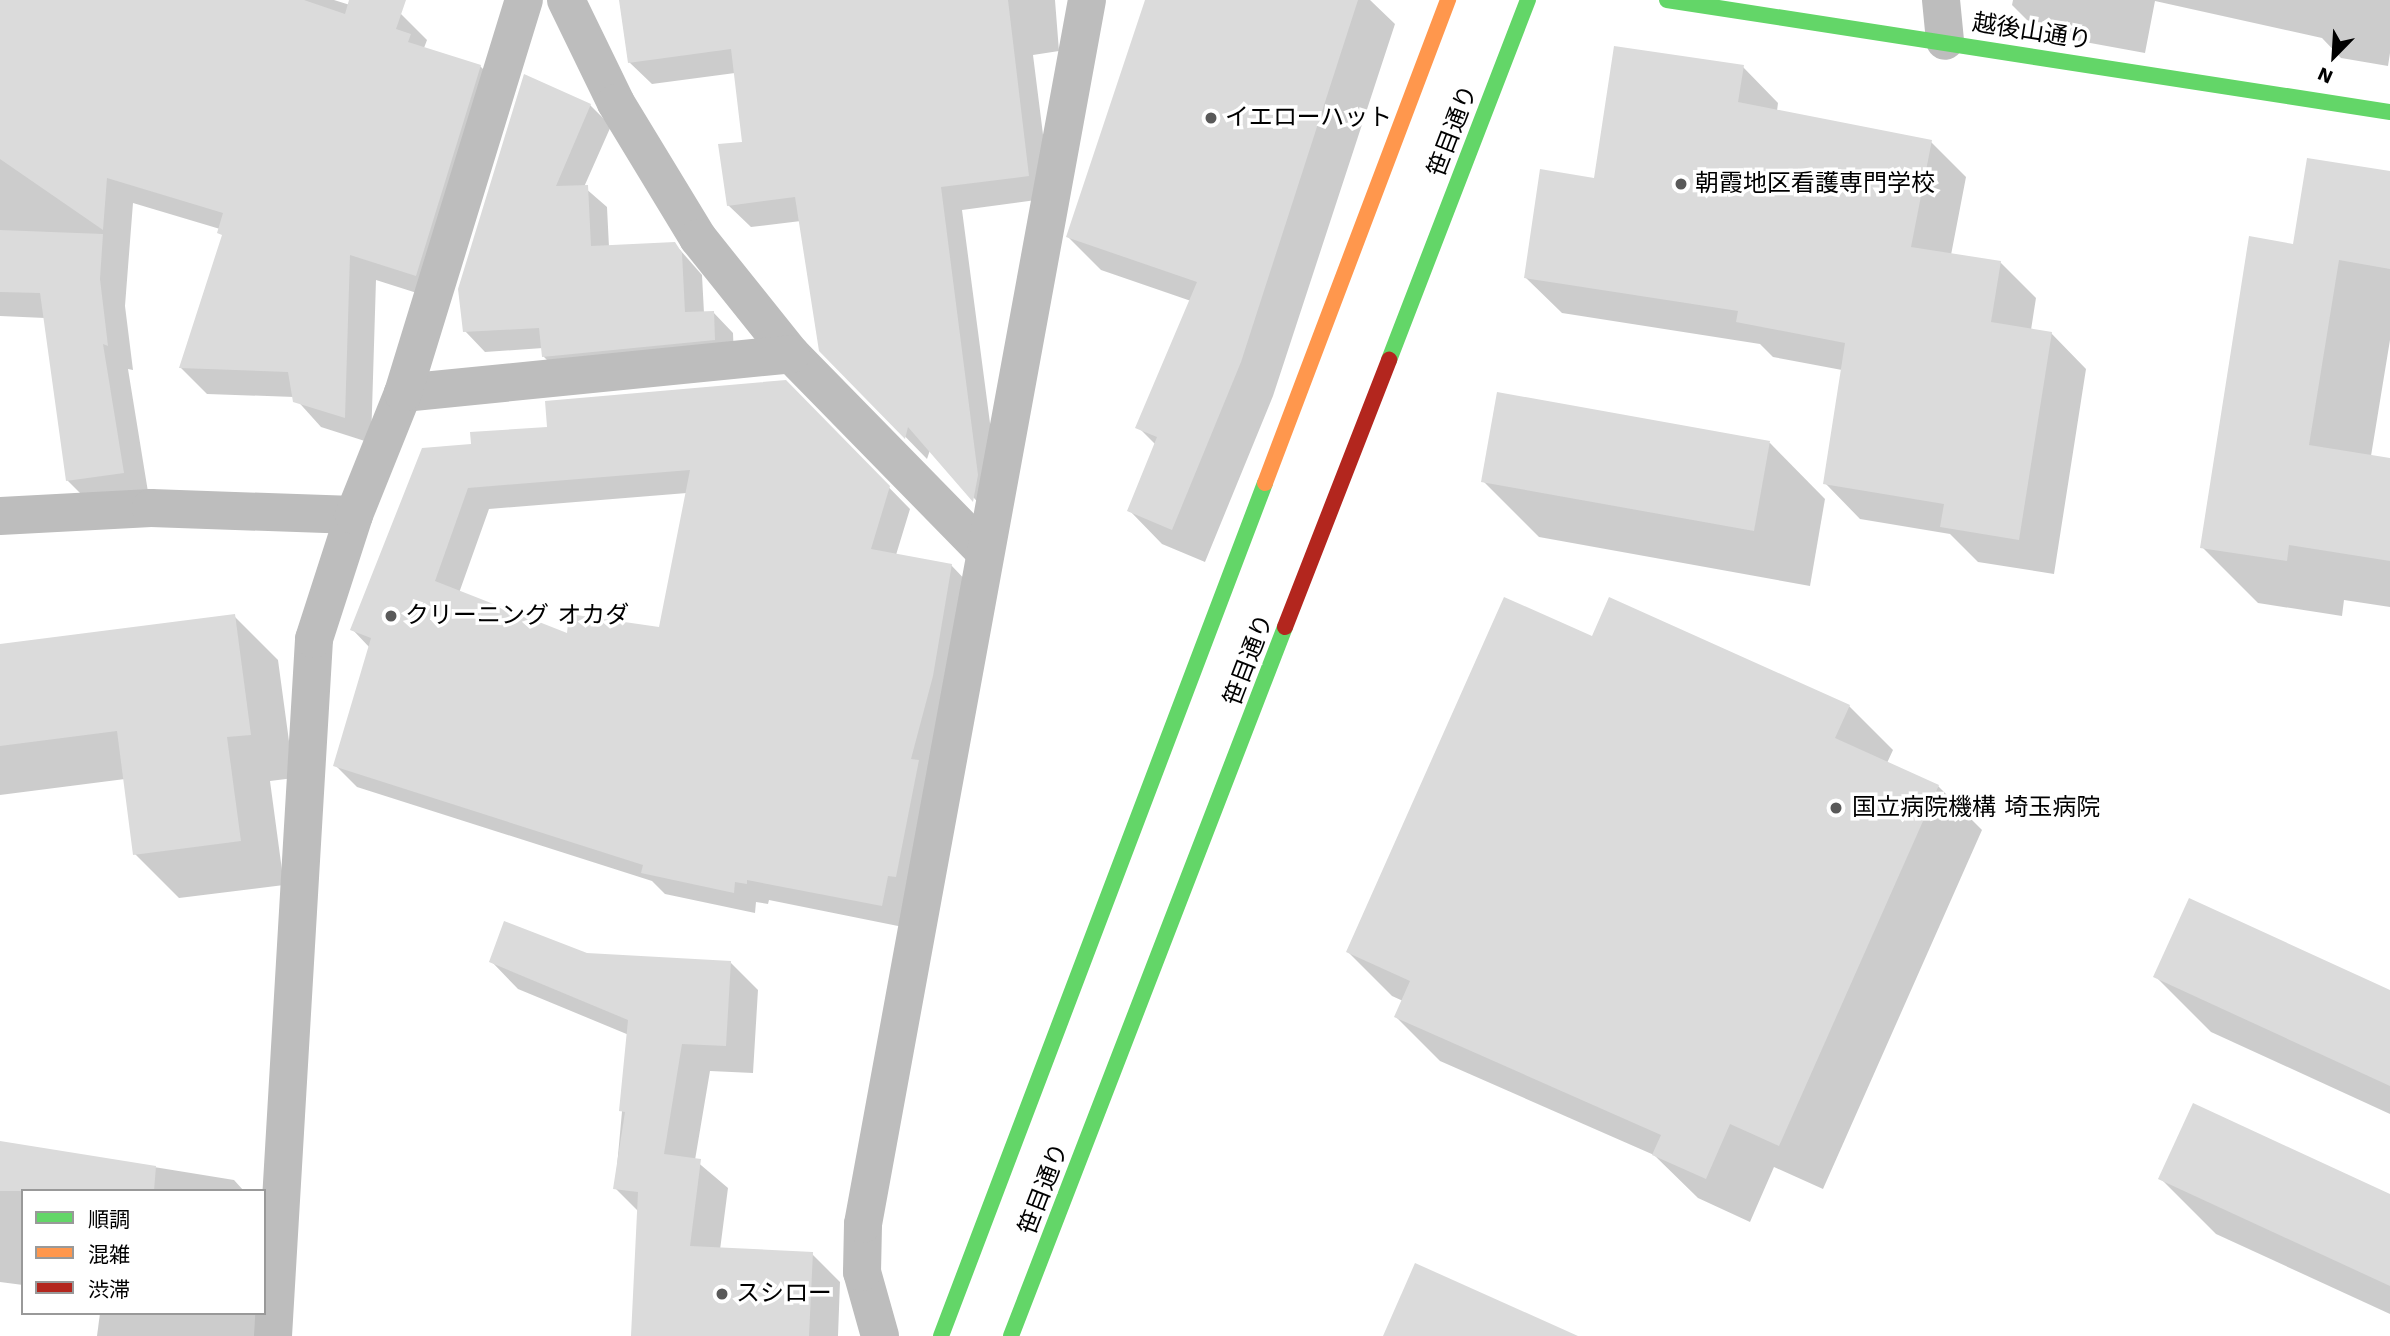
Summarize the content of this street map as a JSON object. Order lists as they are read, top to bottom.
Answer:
{
  "streets": {
    "main road": ["越後山通り", "笹目通り"]
  },
  "places": [
    "イエローハット",
    "朝霞地区看護専門学校",
    "クリーニング オカダ",
    "国立病院機構 埼玉病院",
    "スシロー"
  ],
  "legend": ["順調", "混雑", "渋滞"],
  "north": "bottom left"
}
